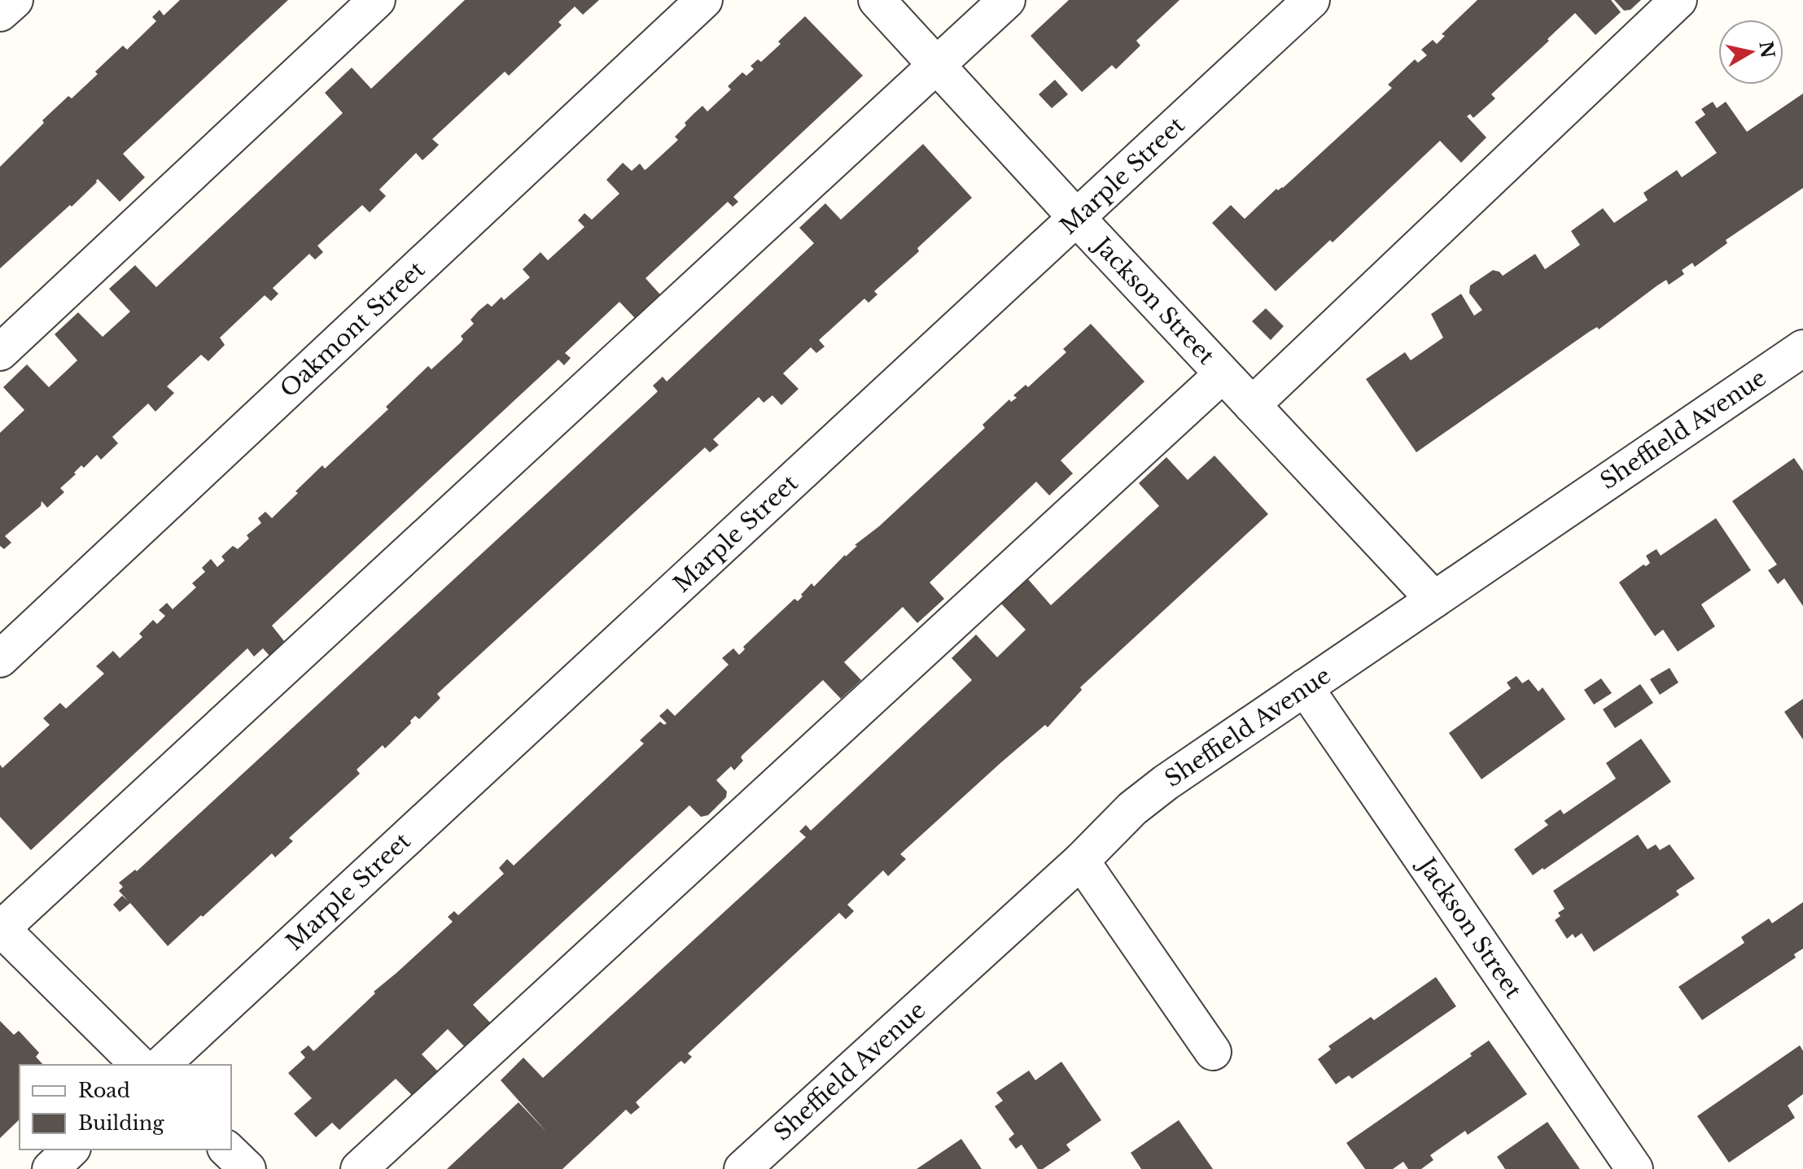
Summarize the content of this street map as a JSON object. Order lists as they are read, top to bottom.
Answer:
{
  "streets": {
    "street": [
      "Marple Street",
      "Jackson Street",
      "Oakmont Street",
      "Sheffield Avenue"
    ]
  },
  "crossings": [
    ["Marple Street", "Jackson Street"],
    ["Jackson Street", "Sheffield Avenue"]
  ],
  "legend": ["Road", "Building"],
  "north": "right"
}
